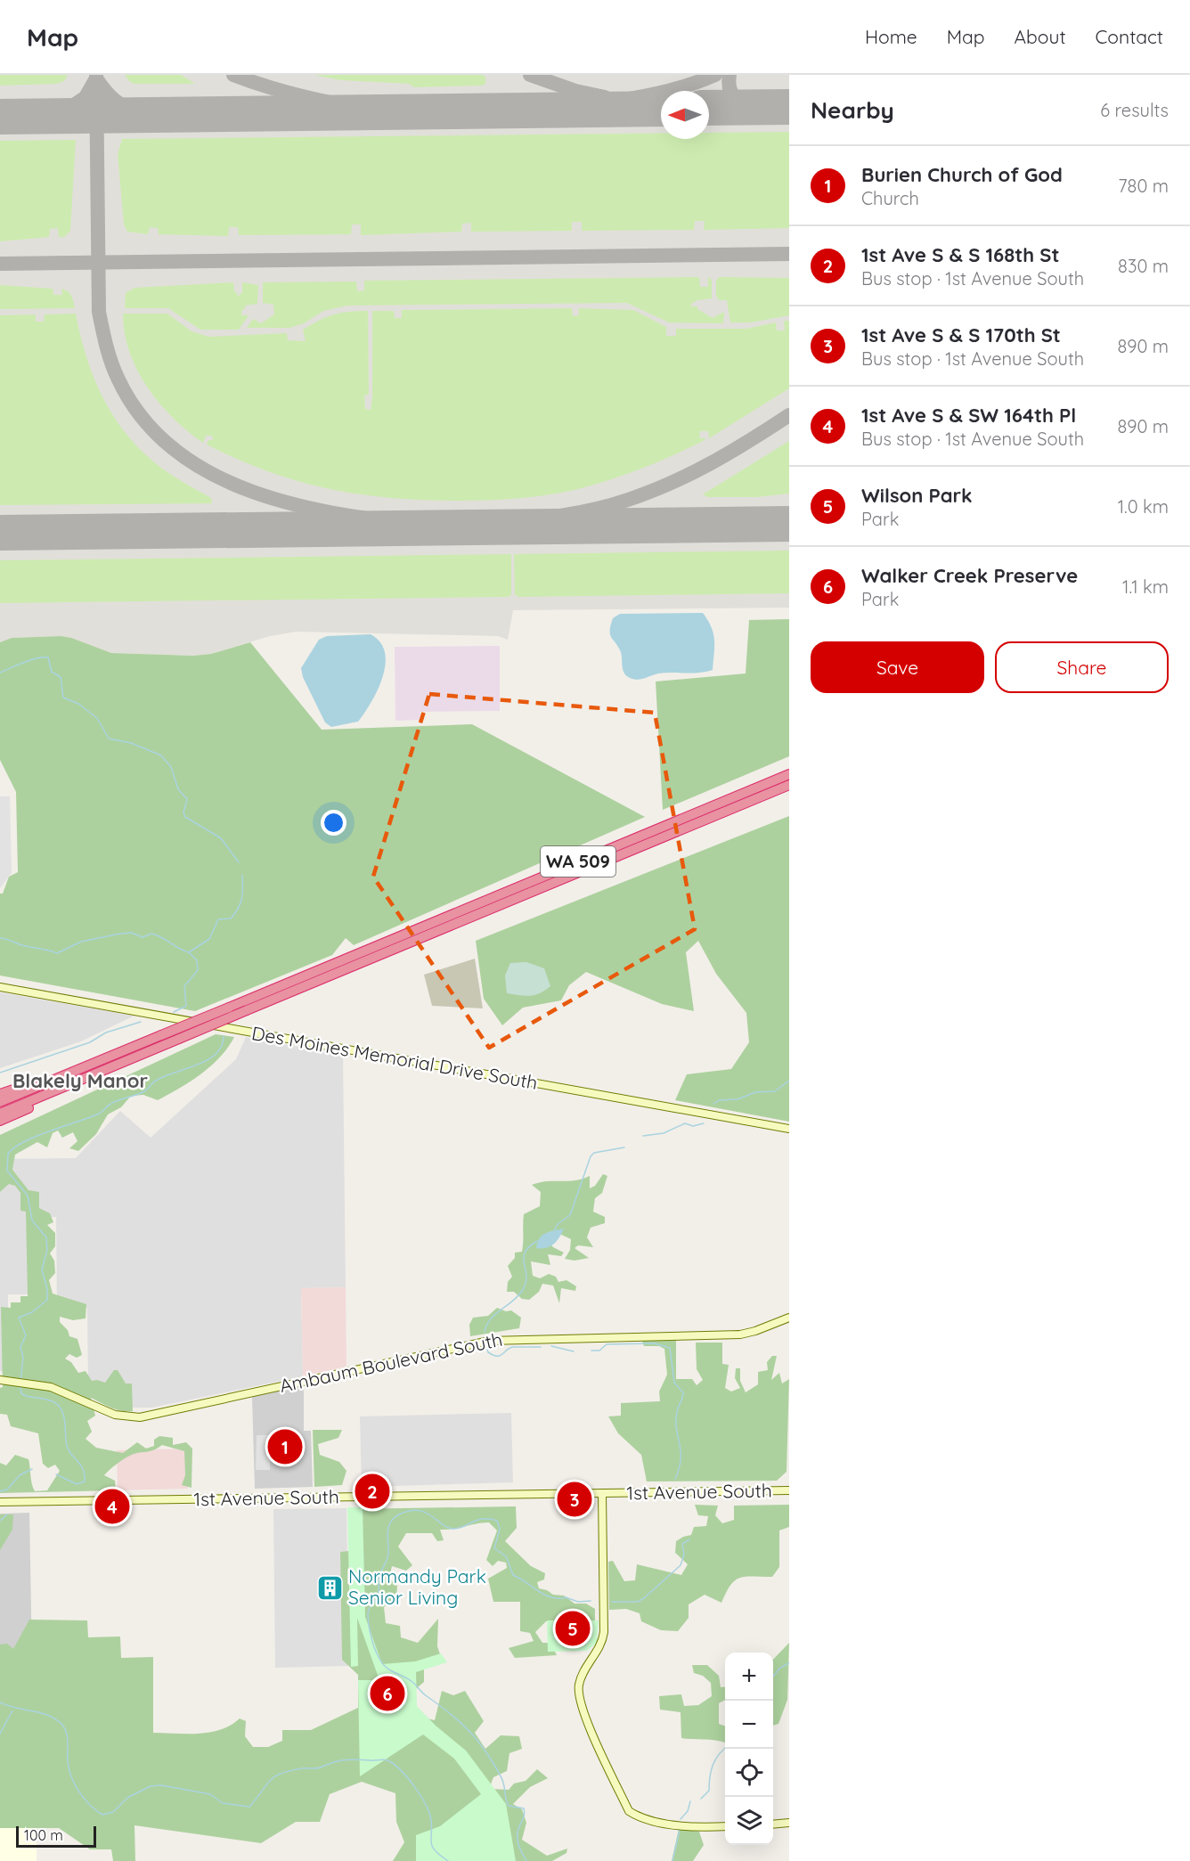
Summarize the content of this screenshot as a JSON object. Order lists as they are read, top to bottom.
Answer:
{
  "streets": {
    "highway": ["WA 509"],
    "main road": ["Des Moines Memorial Drive South", "Ambaum Boulevard South", "1st Avenue South"]
  },
  "districts": ["Blakely Manor"],
  "places": {
    "building": ["Normandy Park Senior Living"]
  },
  "scale_bar": "100 m",
  "north": "left",
  "page": {
    "header": "Map",
    "nav": [
      "Home",
      "Map",
      "About",
      "Contact"
    ],
    "heading": ["Nearby", "6 results"],
    "list": [
      {
        "mark": "1",
        "name": "Burien Church of God",
        "note": "Church",
        "value": "780 m"
      },
      {
        "mark": "2",
        "name": "1st Ave S & S 168th St",
        "note": "Bus stop · 1st Avenue South",
        "value": "830 m"
      },
      {
        "mark": "3",
        "name": "1st Ave S & S 170th St",
        "note": "Bus stop · 1st Avenue South",
        "value": "890 m"
      },
      {
        "mark": "4",
        "name": "1st Ave S & SW 164th Pl",
        "note": "Bus stop · 1st Avenue South",
        "value": "890 m"
      },
      {
        "mark": "5",
        "name": "Wilson Park",
        "note": "Park",
        "value": "1.0 km"
      },
      {
        "mark": "6",
        "name": "Walker Creek Preserve",
        "note": "Park",
        "value": "1.1 km"
      }
    ],
    "buttons": ["Save", "Share"],
    "pins": [
      "1",
      "2",
      "3",
      "4",
      "5",
      "6"
    ],
    "map_buttons": ["+", "−"],
    "scale": "100 m"
  }
}
